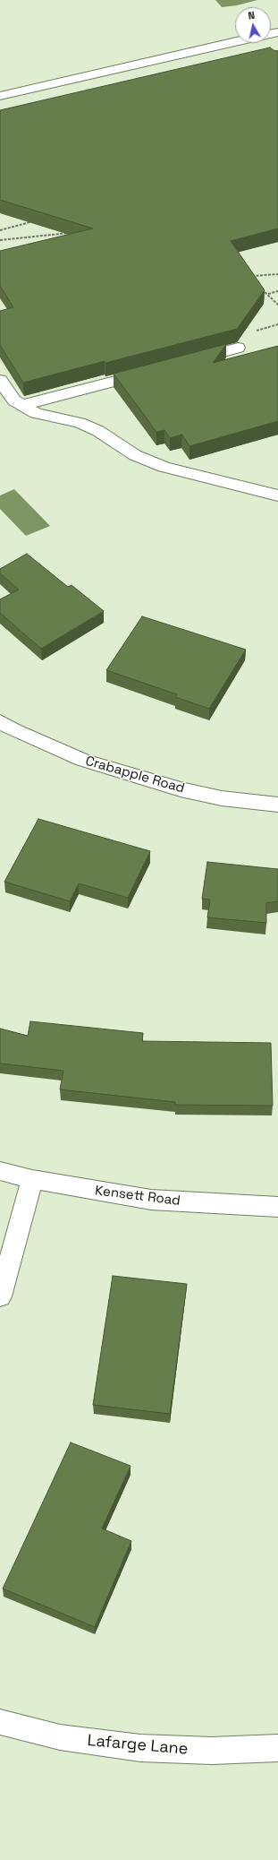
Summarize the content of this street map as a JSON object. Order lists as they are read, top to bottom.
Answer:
{
  "streets": {
    "street": ["Crabapple Road", "Kensett Road", "Lafarge Lane"]
  },
  "north": "top"
}
